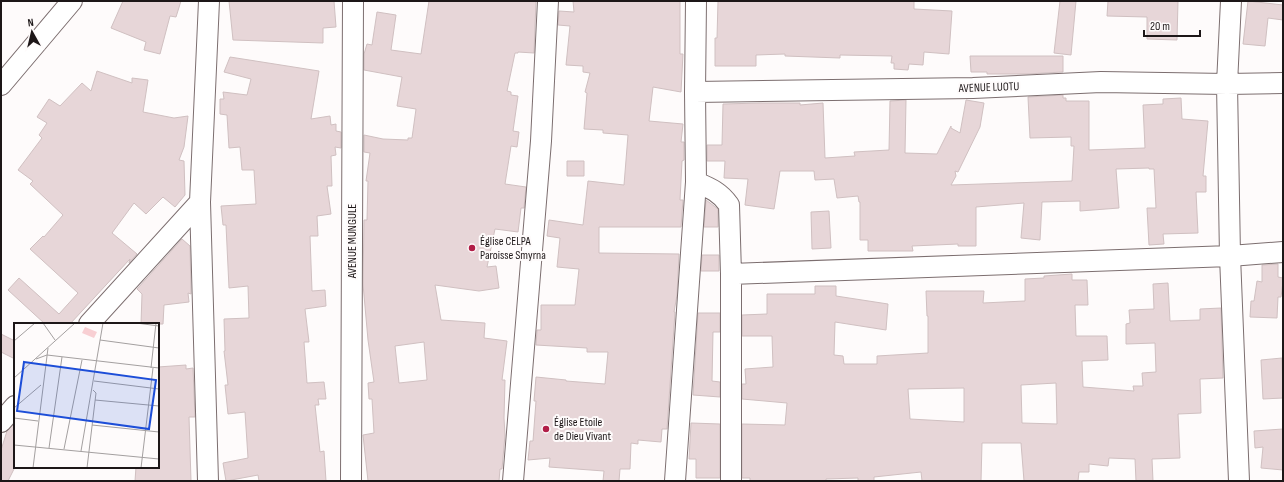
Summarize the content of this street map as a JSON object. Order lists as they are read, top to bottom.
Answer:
{
  "streets": {
    "street": ["AVENUE LUOTU", "AVENUE MUNGULE"]
  },
  "places": ["Église CELPA Paroisse Smyrna", "Église Etoile de Dieu Vivant"],
  "scale_bar": "20 m",
  "north": "top"
}
